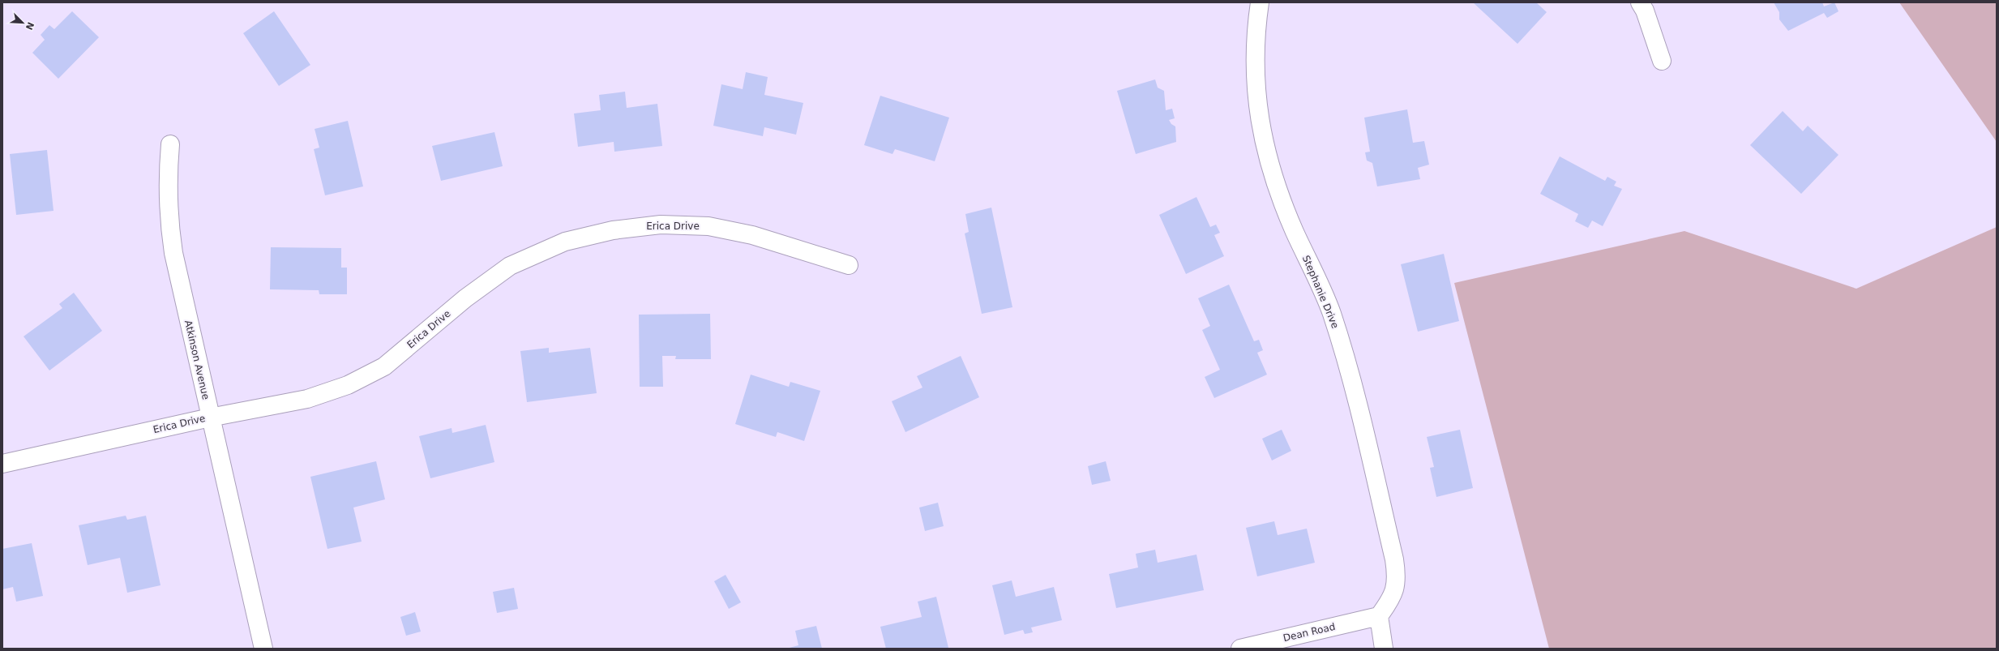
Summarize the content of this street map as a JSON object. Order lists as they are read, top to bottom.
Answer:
{
  "streets": {
    "street": [
      "Erica Drive",
      "Stephanie Drive",
      "Atkinson Avenue",
      "Dean Road"
    ]
  },
  "crossings": [
    ["Erica Drive", "Atkinson Avenue"],
    ["Stephanie Drive", "Dean Road"]
  ],
  "north": "bottom right"
}
